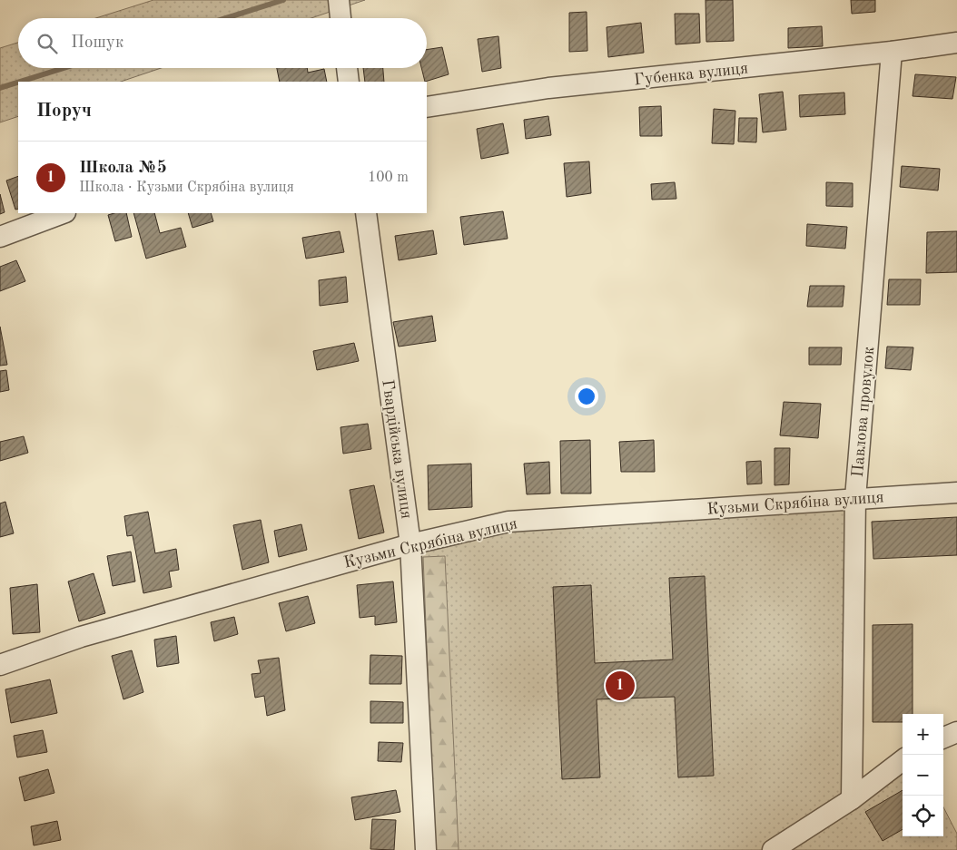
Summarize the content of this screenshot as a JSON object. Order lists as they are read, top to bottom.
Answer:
{
  "streets": {
    "street": [
      "Губенка вулиця",
      "Павлова провулок",
      "Гвардійська вулиця",
      "Кузьми Скрябіна вулиця"
    ]
  },
  "crossings": [
    ["Губенка вулиця", "Павлова провулок"],
    ["Павлова провулок", "Кузьми Скрябіна вулиця"],
    ["Гвардійська вулиця", "Кузьми Скрябіна вулиця"]
  ],
  "page": {
    "search": "Пошук",
    "heading": "Поруч",
    "list": [
      {
        "mark": "1",
        "name": "Школа №5",
        "note": "Школа · Кузьми Скрябіна вулиця",
        "value": "100 m"
      }
    ],
    "pins": "1",
    "map_buttons": ["+", "−"]
  }
}
